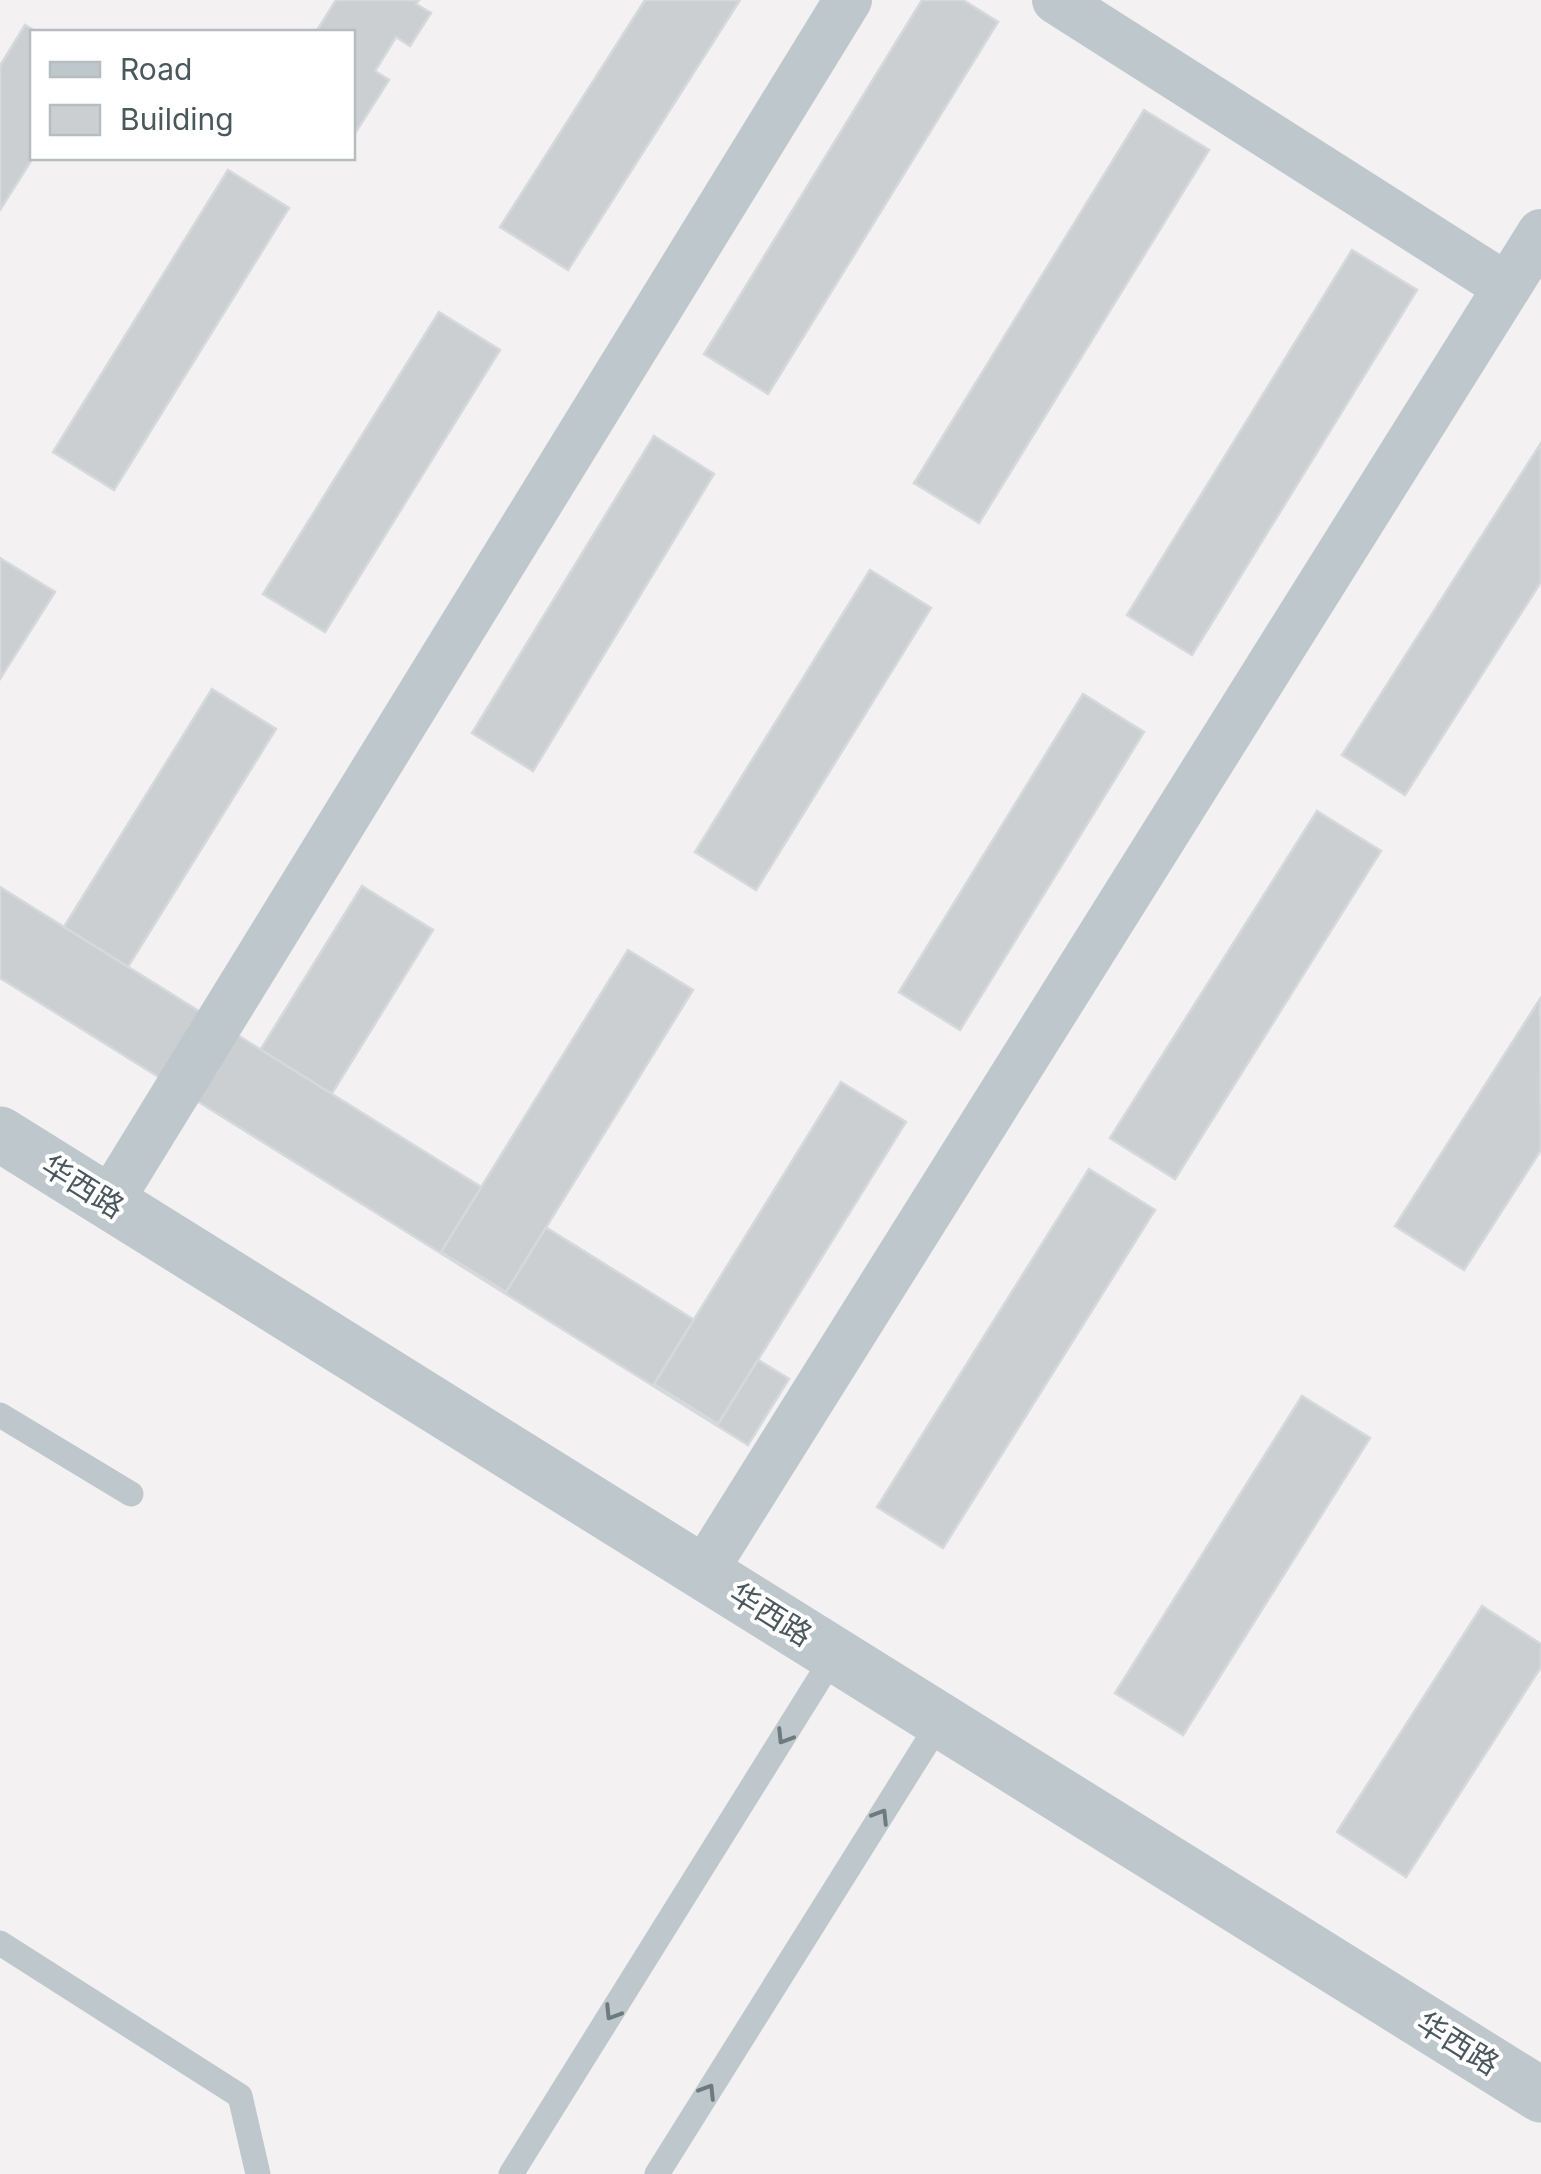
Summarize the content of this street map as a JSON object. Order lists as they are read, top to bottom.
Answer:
{
  "streets": {
    "street": ["华西路"]
  },
  "legend": ["Road", "Building"]
}
